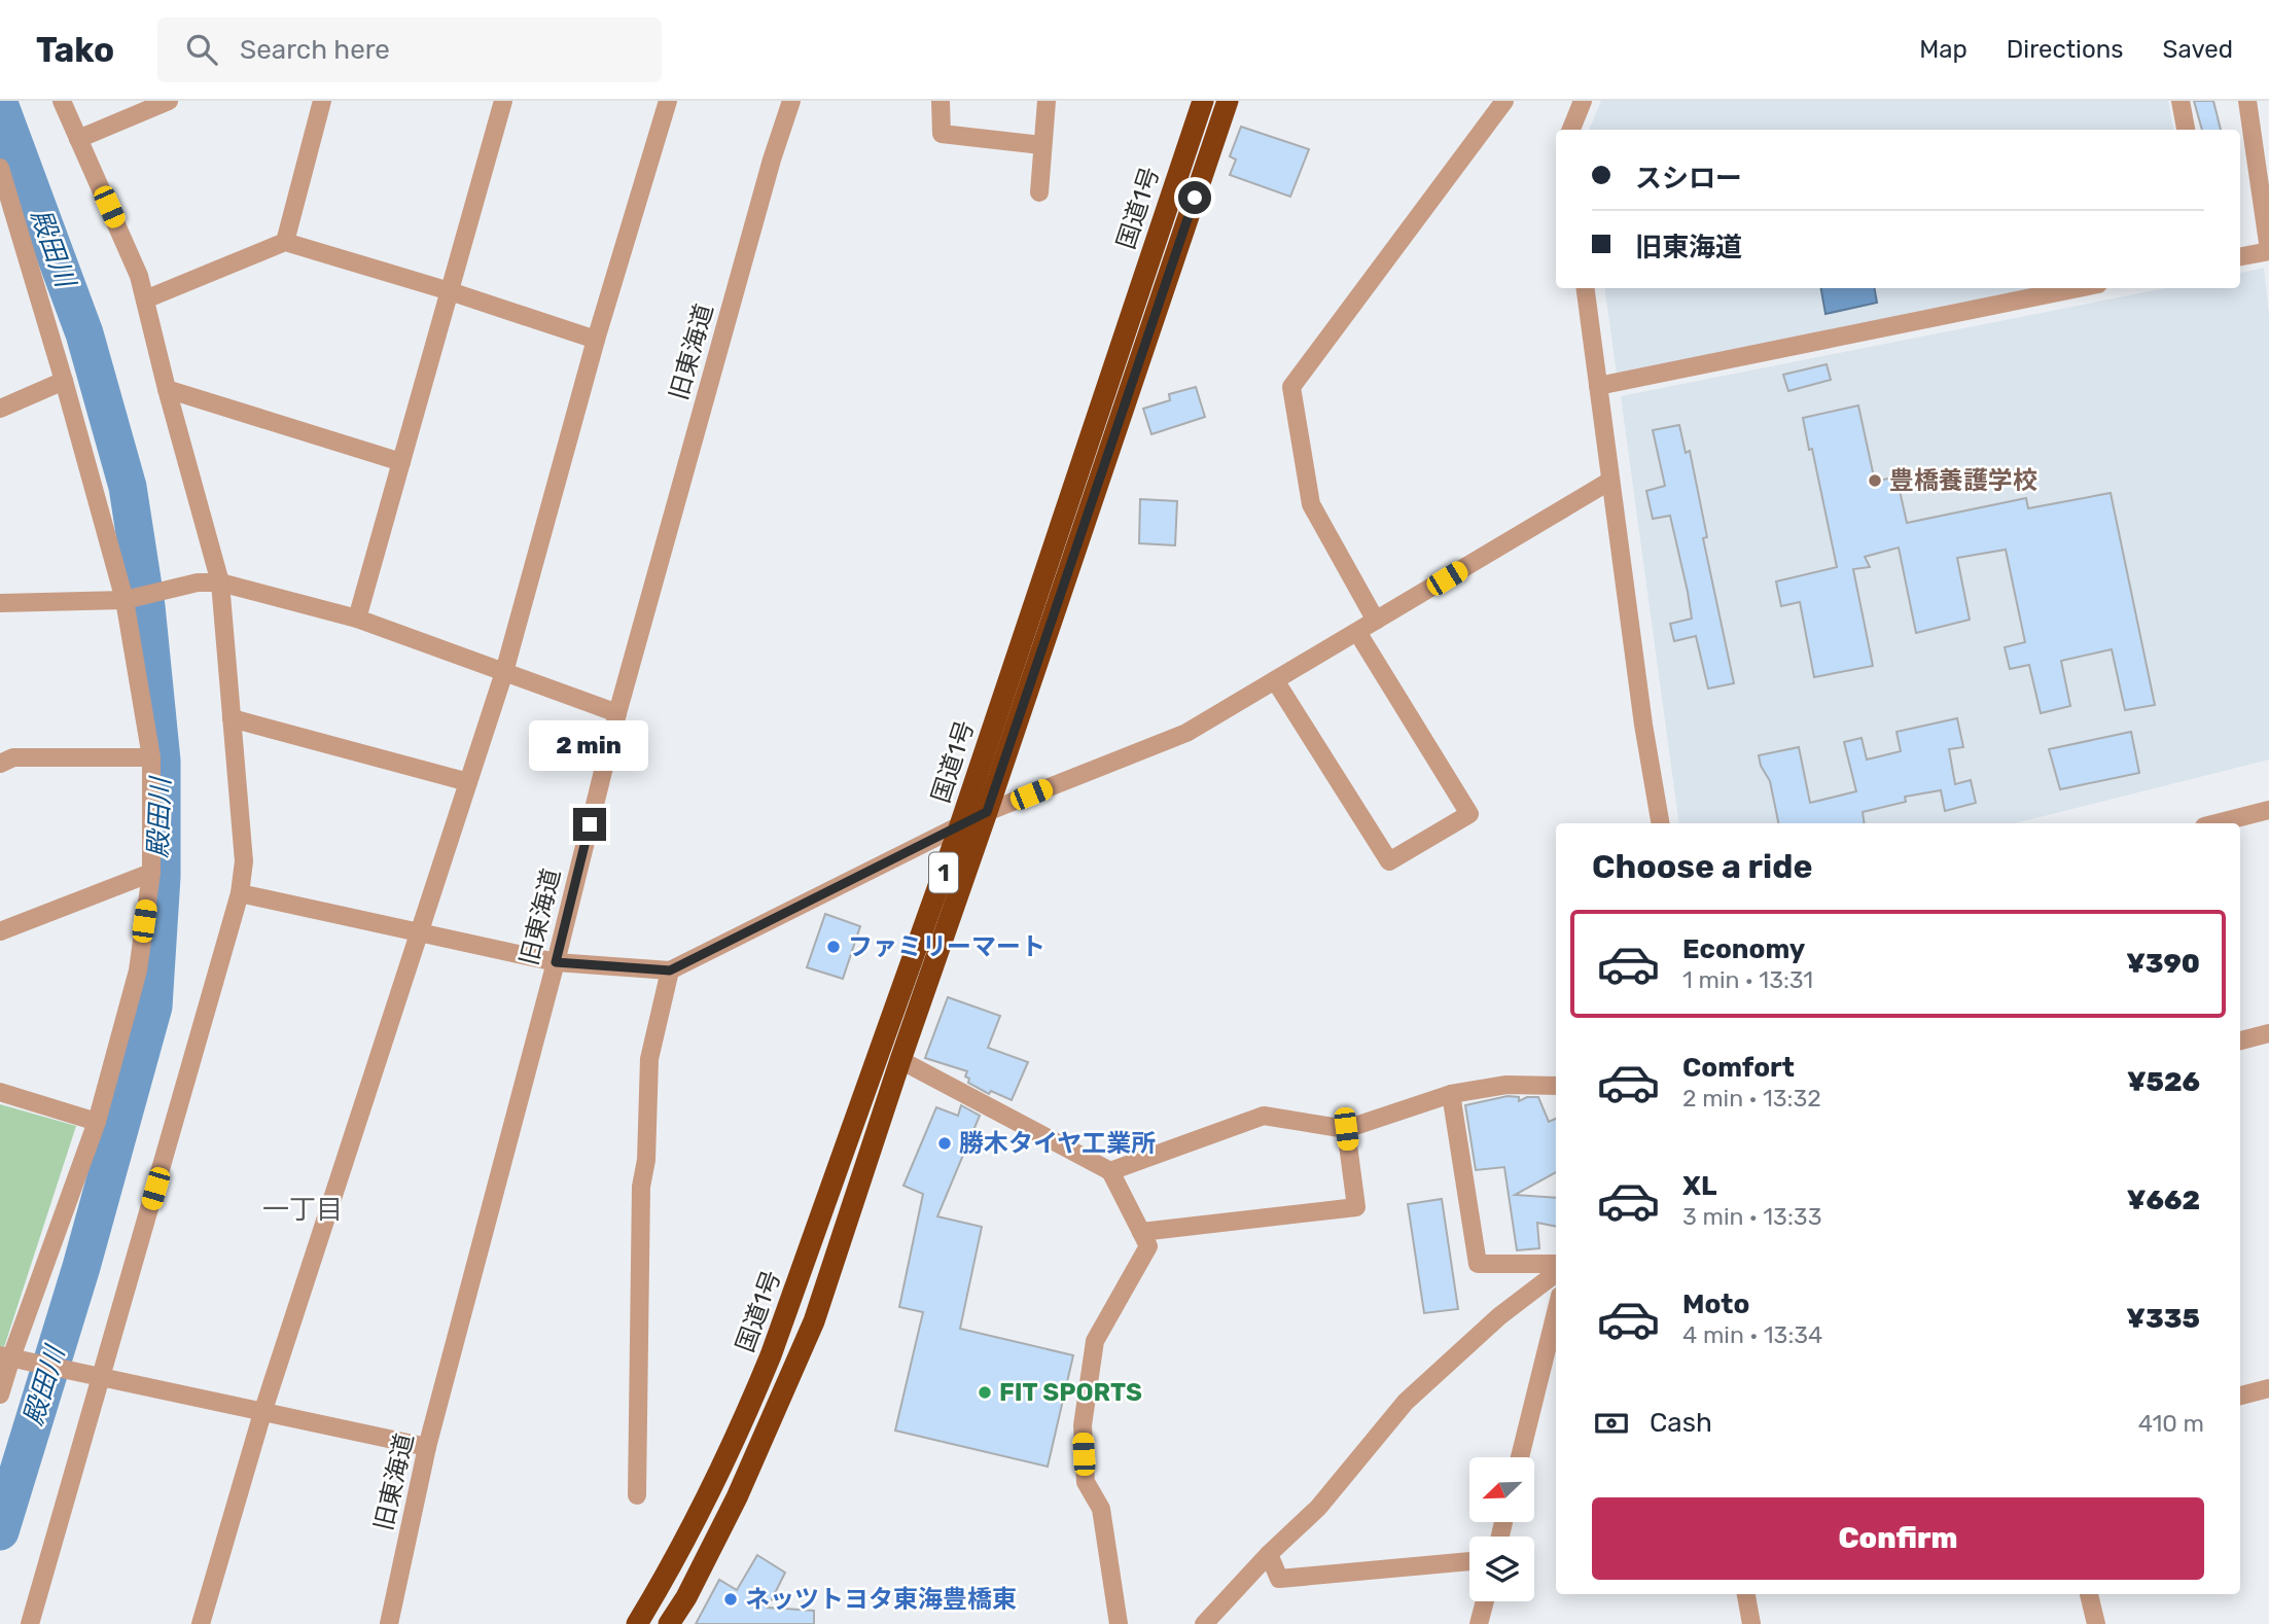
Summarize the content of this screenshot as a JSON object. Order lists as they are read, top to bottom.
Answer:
{
  "streets": {
    "highway": ["国道1号", "1"],
    "street": ["旧東海道"]
  },
  "districts": ["一丁目"],
  "water": ["殿田川"],
  "places": [
    "豊橋養護学校",
    "ファミリーマート",
    "勝木タイヤ工業所",
    "FIT SPORTS",
    "ネッツトヨタ東海豊橋東"
  ],
  "north": "bottom left",
  "page": {
    "header": "Tako",
    "search": "Search here",
    "nav": ["Map", "Directions", "Saved"],
    "banner": ["スシロー", "旧東海道"],
    "bubble": "2 min",
    "heading": "Choose a ride",
    "list": [
      {
        "name": "Economy",
        "note": "1 min · 13:31",
        "value": "¥390"
      },
      {
        "name": "Comfort",
        "note": "2 min · 13:32",
        "value": "¥526"
      },
      {
        "name": "XL",
        "note": "3 min · 13:33",
        "value": "¥662"
      },
      {
        "name": "Moto",
        "note": "4 min · 13:34",
        "value": "¥335"
      }
    ],
    "pay": ["Cash", "410 m"],
    "buttons": "Confirm"
  }
}
